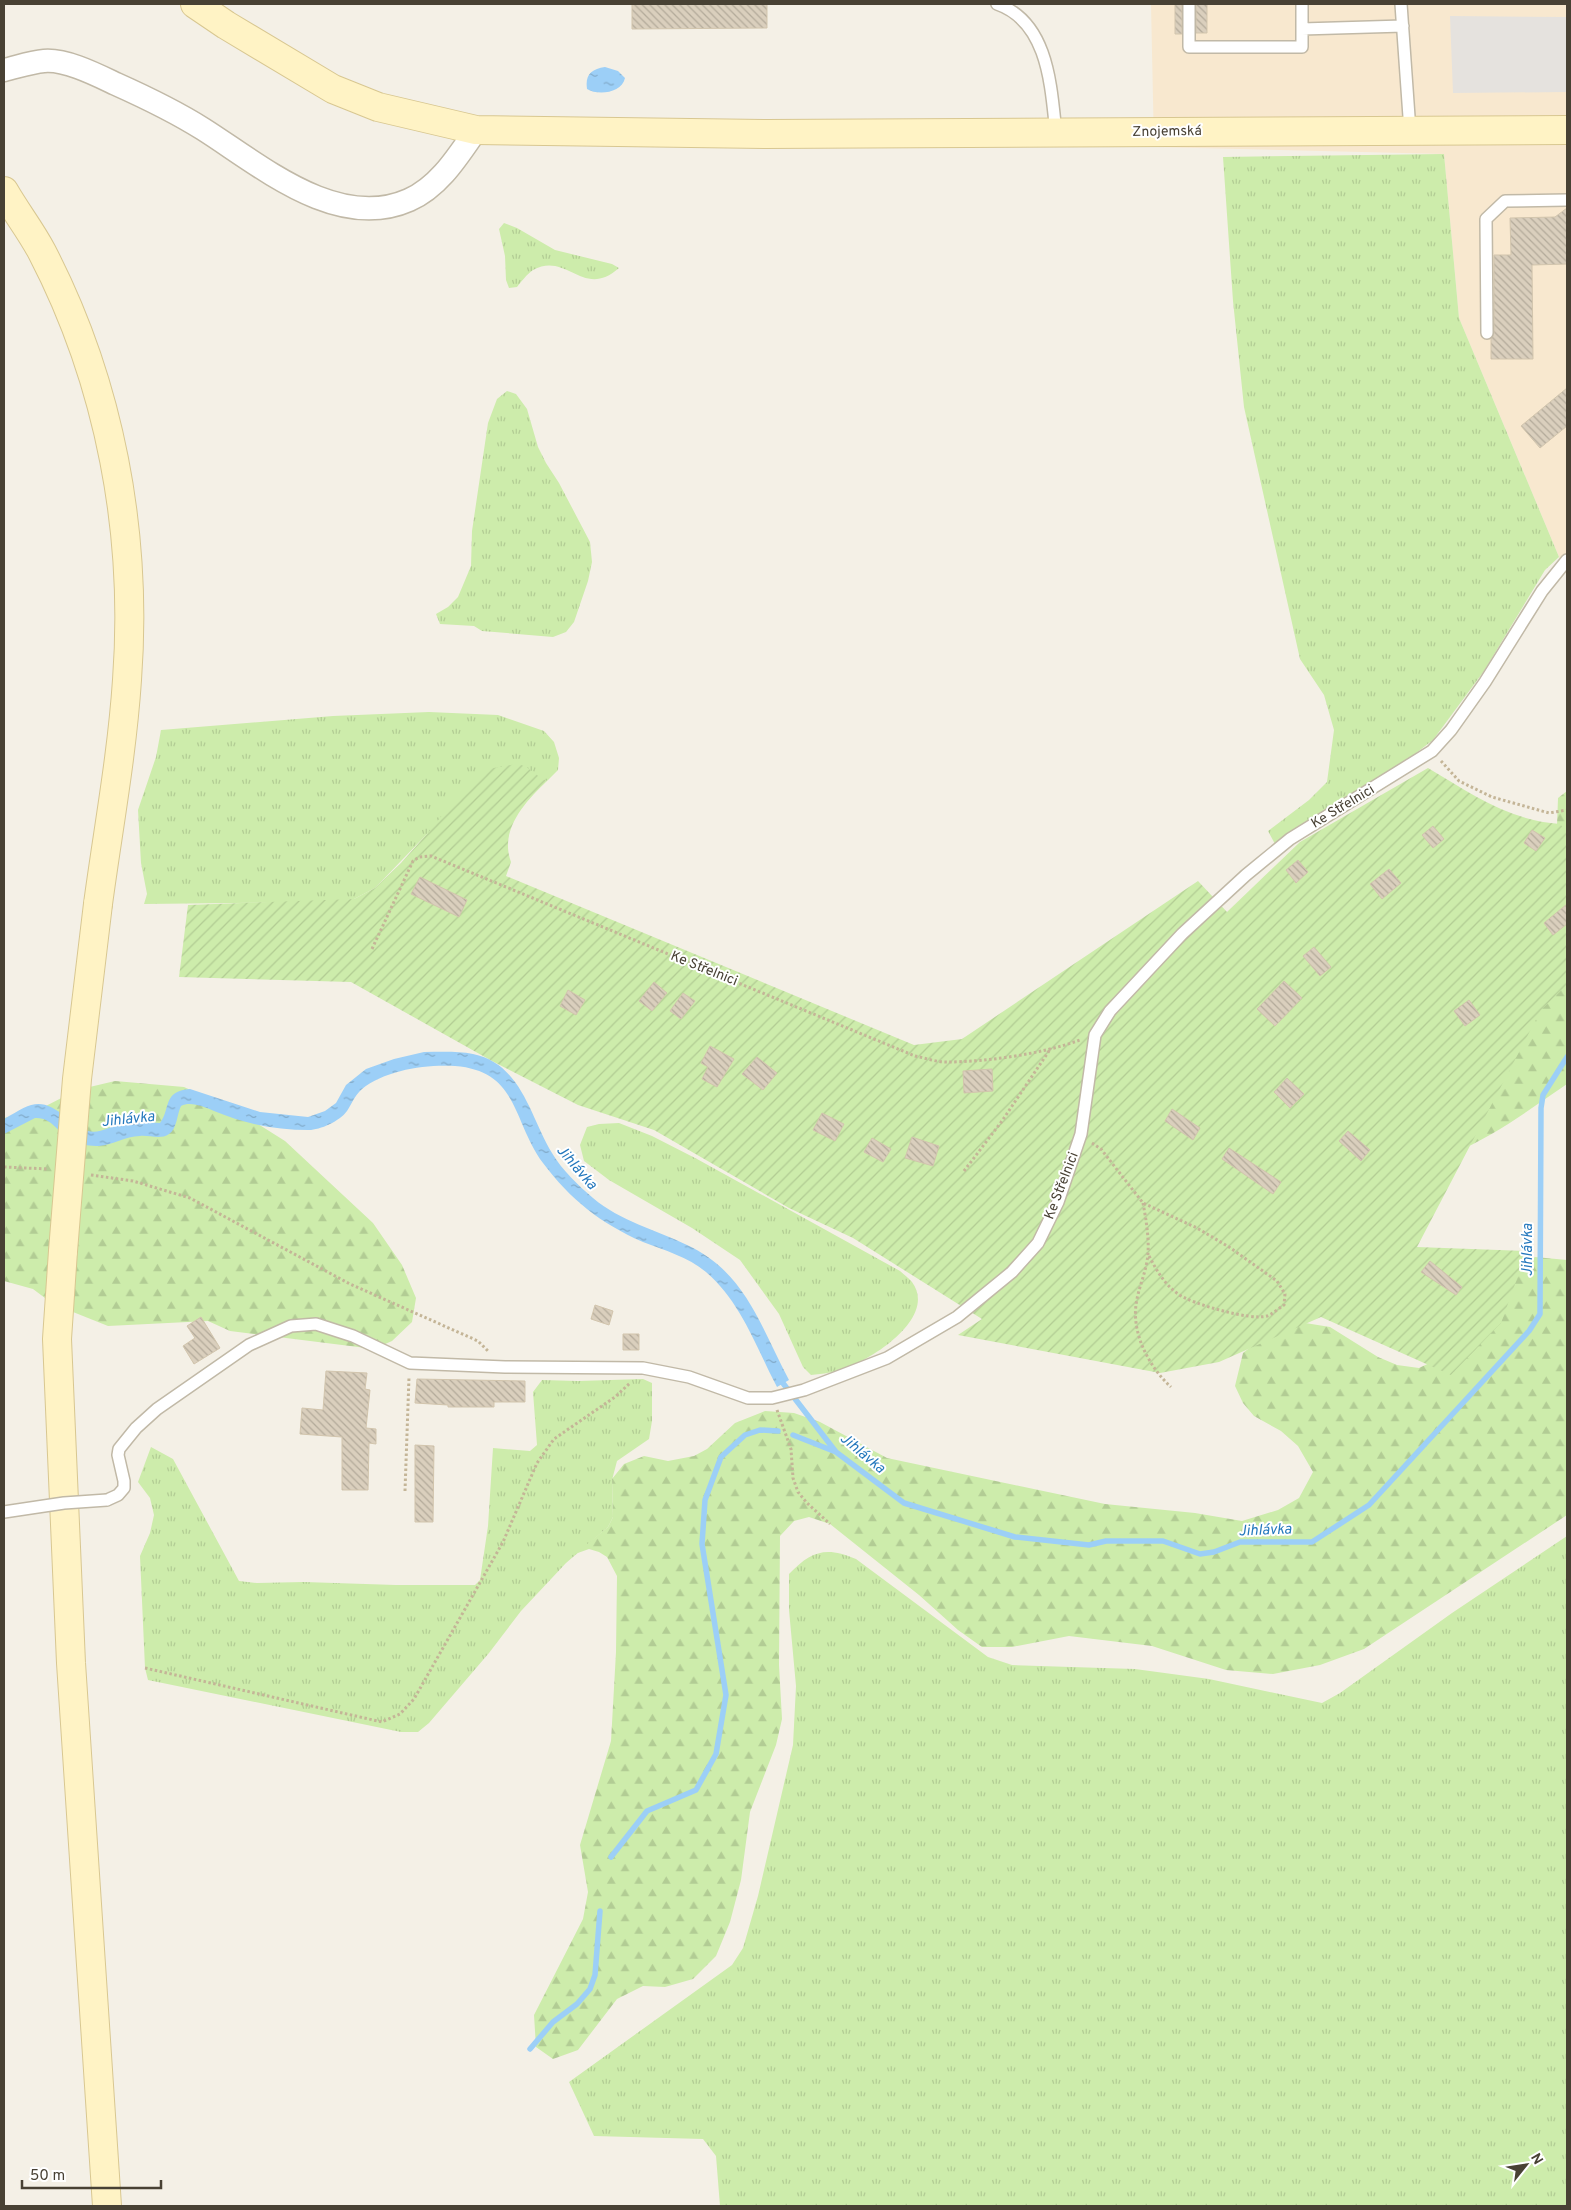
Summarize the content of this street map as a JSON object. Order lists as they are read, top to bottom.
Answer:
{
  "streets": {
    "main road": ["Znojemská"],
    "lane": ["Ke Střelnici"]
  },
  "water": ["Jihlávka"],
  "scale_bar": "50 m",
  "north": "top right"
}
